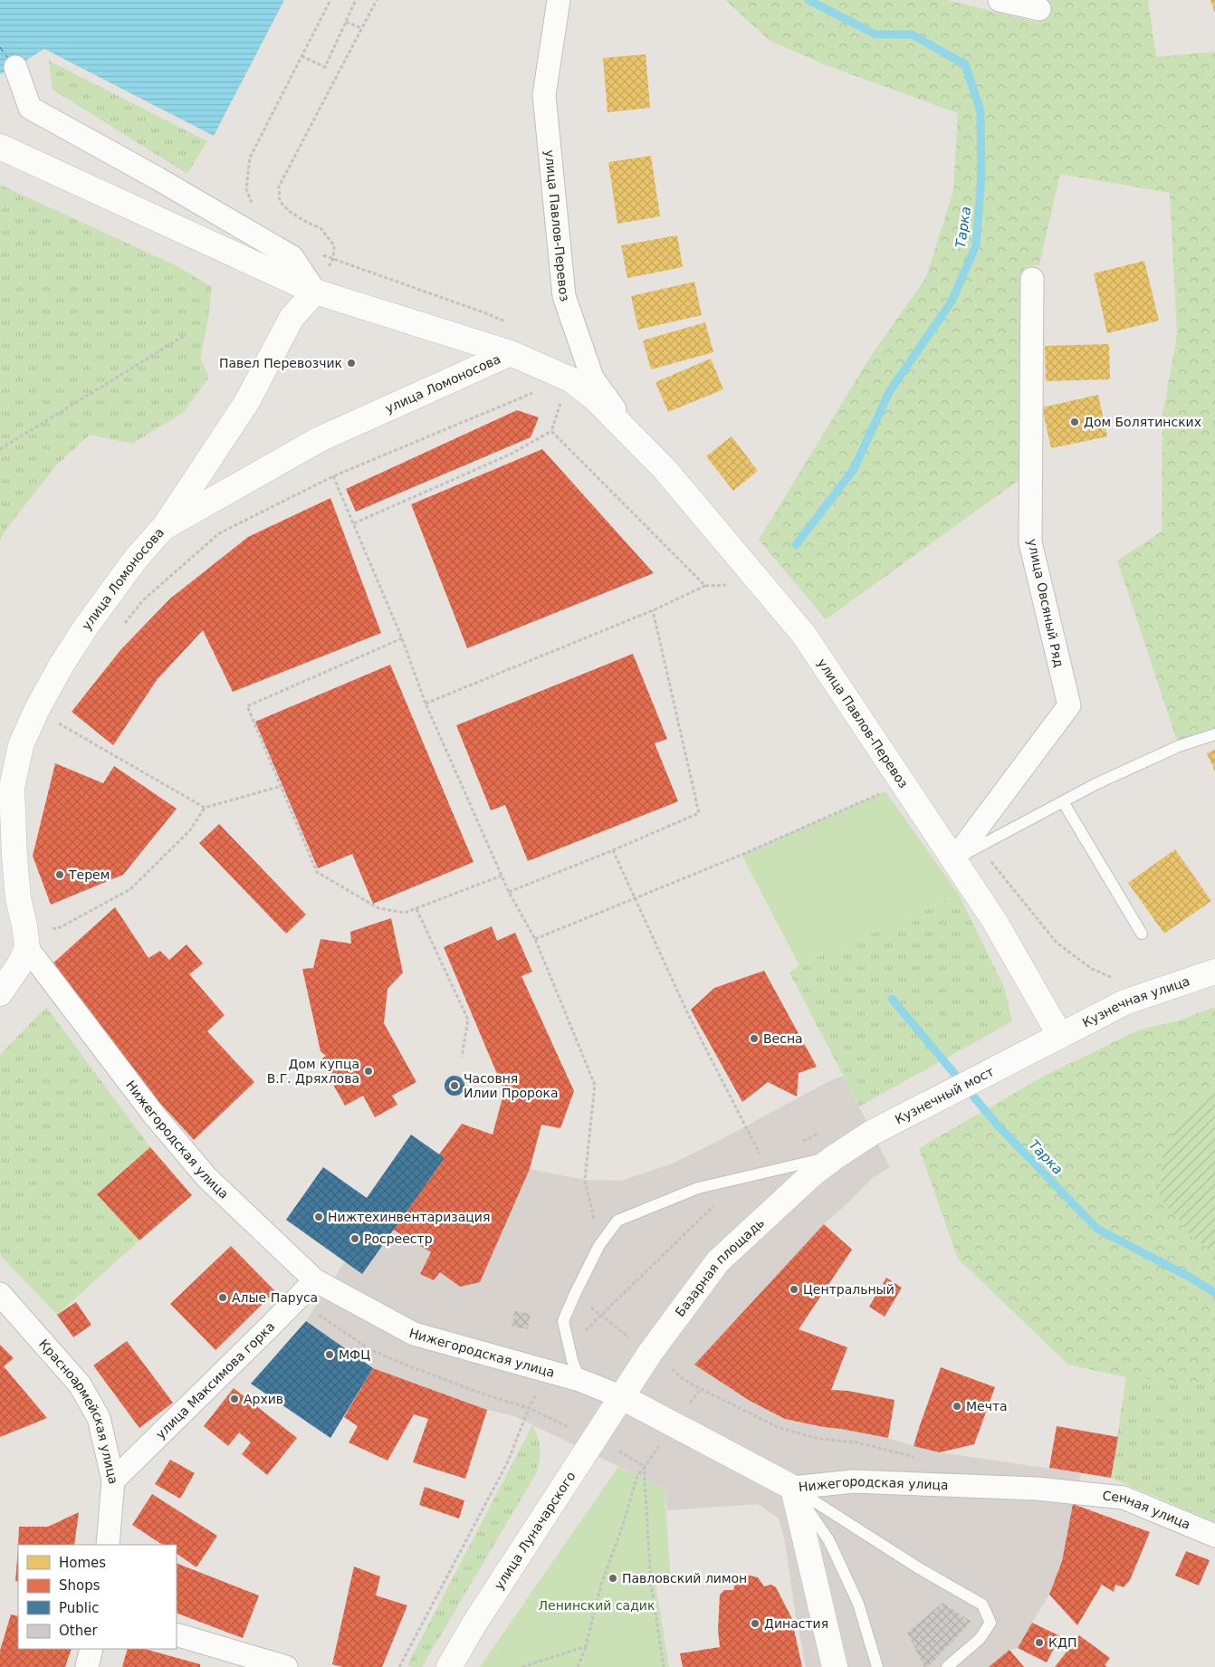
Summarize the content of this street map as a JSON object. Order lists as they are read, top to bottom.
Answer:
{
  "streets": {
    "main road": [
      "улица Павлов-Перевоз",
      "улица Ломоносова",
      "Кузнечная улица",
      "Кузнечный мост",
      "Нижегородская улица",
      "Базарная площадь",
      "улица Луначарского"
    ],
    "street": [
      "улица Овсяный Ряд",
      "улица Максимова горка",
      "Красноармейская улица",
      "Сенная улица"
    ]
  },
  "crossings": [
    ["улица Павлов-Перевоз", "улица Ломоносова"],
    ["улица Павлов-Перевоз", "улица Овсяный Ряд"],
    ["улица Павлов-Перевоз", "Кузнечная улица"],
    ["улица Ломоносова", "Нижегородская улица"],
    ["Кузнечная улица", "Кузнечный мост"],
    ["Кузнечный мост", "Базарная площадь"],
    ["Нижегородская улица", "Базарная площадь"],
    ["Нижегородская улица", "улица Максимова горка"],
    ["Нижегородская улица", "Сенная улица"],
    ["Нижегородская улица", "улица Луначарского"],
    ["Базарная площадь", "улица Луначарского"],
    ["улица Максимова горка", "Красноармейская улица"]
  ],
  "water": ["Тарка"],
  "parks": ["Ленинский садик"],
  "places": [
    "Павел Перевозчик",
    "Дом Болятинских",
    "Терем",
    "Весна",
    "Дом купца В.Г. Дряхлова",
    "Часовня Илии Пророка",
    "Нижтехинвентаризация",
    "Росреестр",
    "Центральный",
    "Алые Паруса",
    "МФЦ",
    "Архив",
    "Мечта",
    "Павловский лимон",
    "Династия",
    "КДП"
  ],
  "legend": [
    "Homes",
    "Shops",
    "Public",
    "Other"
  ]
}
